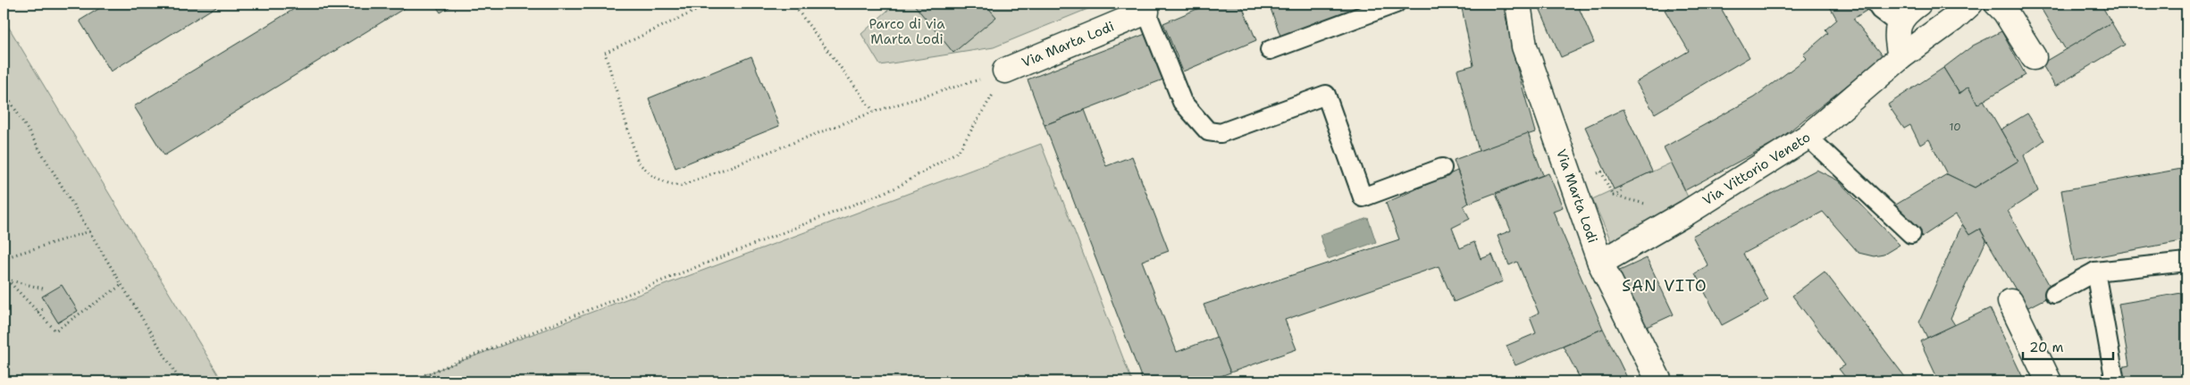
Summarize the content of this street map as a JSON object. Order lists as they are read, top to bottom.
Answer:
{
  "streets": {
    "street": ["Via Marta Lodi", "Via Vittorio Veneto"]
  },
  "crossings": [
    ["Via Marta Lodi", "Via Vittorio Veneto"]
  ],
  "districts": ["SAN VITO"],
  "parks": ["Parco di via Marta Lodi"],
  "house_numbers": ["10"],
  "scale_bar": "20 m"
}
